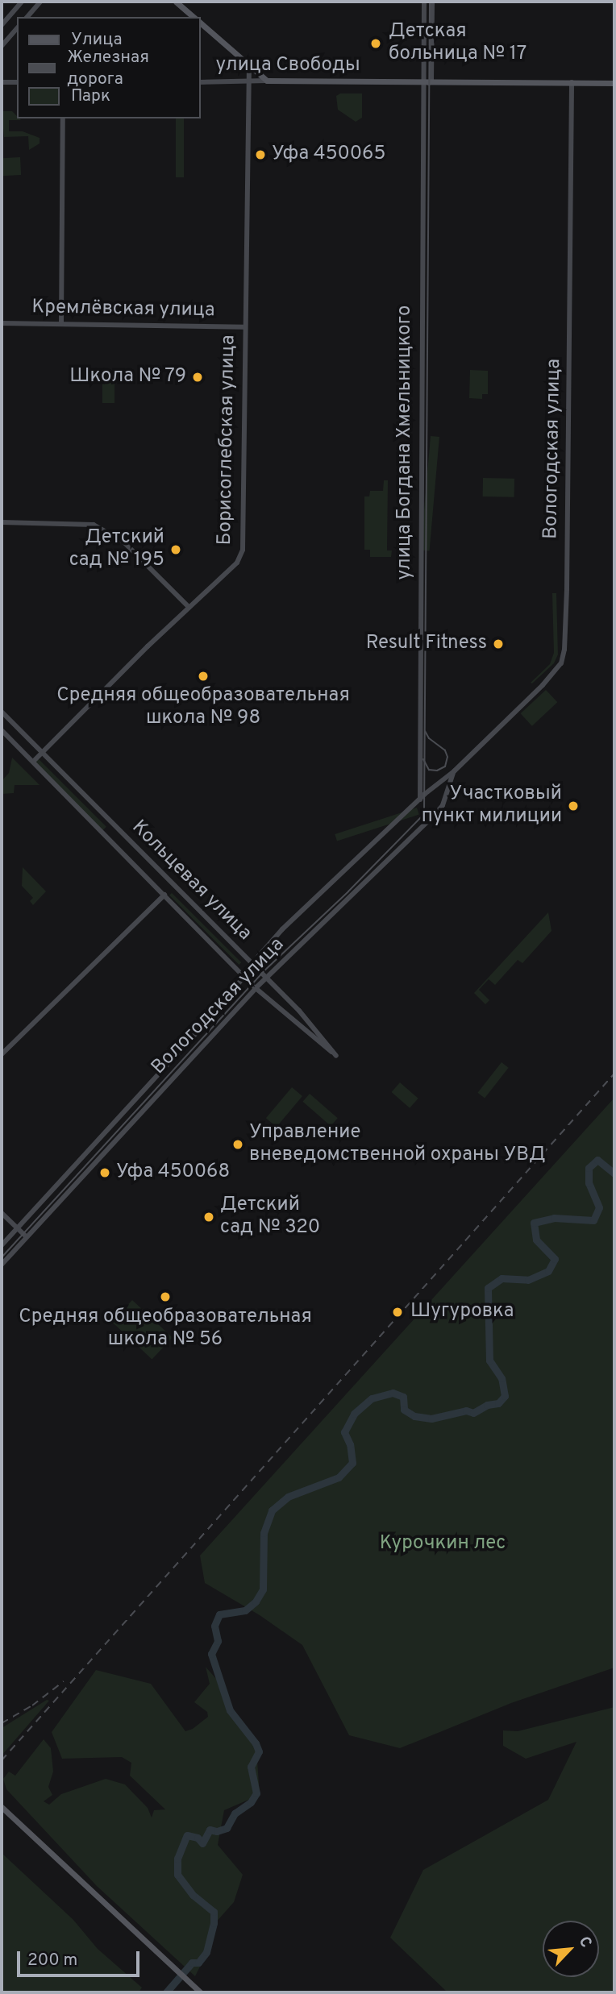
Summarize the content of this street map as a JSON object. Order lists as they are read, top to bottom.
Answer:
{
  "streets": {
    "main road": [
      "улица Свободы",
      "Кремлёвская улица",
      "Борисоглебская улица",
      "улица Богдана Хмельницкого",
      "Вологодская улица",
      "Кольцевая улица"
    ]
  },
  "crossings": [
    ["улица Свободы", "Борисоглебская улица"],
    ["улица Свободы", "улица Богдана Хмельницкого"],
    ["улица Свободы", "Вологодская улица"],
    ["Кремлёвская улица", "Борисоглебская улица"],
    ["Борисоглебская улица", "Кольцевая улица"],
    ["улица Богдана Хмельницкого", "Вологодская улица"],
    ["Вологодская улица", "Кольцевая улица"]
  ],
  "parks": ["Курочкин лес"],
  "places": [
    "Детская больница № 17",
    "Уфа 450065",
    "Школа № 79",
    "Детский сад № 195",
    "Result Fitness",
    "Средняя общеобразовательная школа № 98",
    "Участковый пункт милиции",
    "Управление вневедомственной охраны УВД",
    "Уфа 450068",
    "Детский сад № 320",
    "Средняя общеобразовательная школа № 56",
    "Шугуровка"
  ],
  "legend": ["Улица", "Железная дорога", "Парк"],
  "scale_bar": "200 m",
  "north": "top right"
}
